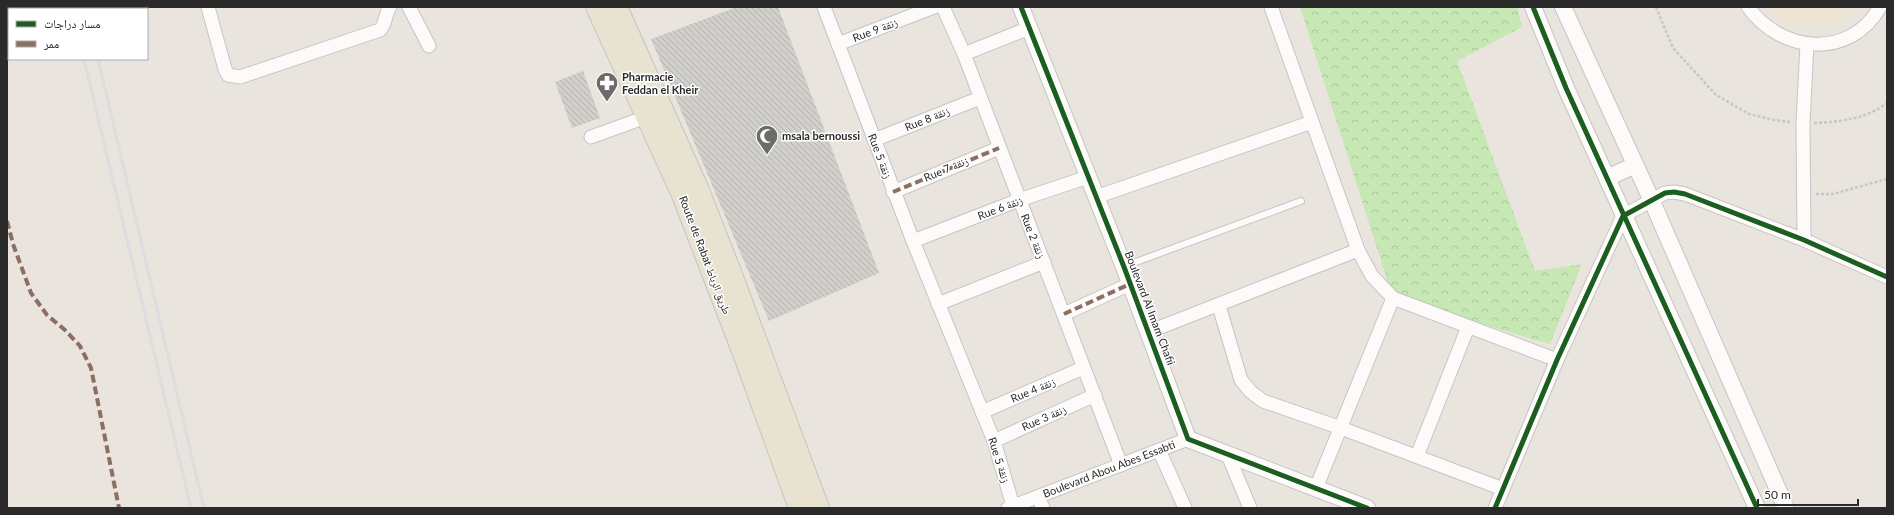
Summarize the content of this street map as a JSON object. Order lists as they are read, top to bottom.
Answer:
{
  "streets": {
    "main road": ["Route de Rabat طريق الرباط"],
    "street": [
      "Rue 9 زنقة",
      "Rue 8 زنقة",
      "Rue 5 زنقة",
      "Rue 7 زنقة",
      "Rue 6 زنقة",
      "Rue 2 زنقة",
      "Boulevard Al Imam Chafii",
      "Rue 4 زنقة",
      "Rue 3 زنقة",
      "Boulevard Abou Abes Essabti"
    ]
  },
  "crossings": [
    ["Rue 9 زنقة", "Rue 5 زنقة"],
    ["Rue 8 زنقة", "Rue 5 زنقة"],
    ["Rue 8 زنقة", "Rue 2 زنقة"],
    ["Rue 5 زنقة", "Rue 7 زنقة"],
    ["Rue 5 زنقة", "Rue 6 زنقة"],
    ["Rue 5 زنقة", "Rue 4 زنقة"],
    ["Rue 5 زنقة", "Rue 3 زنقة"],
    ["Rue 5 زنقة", "Boulevard Abou Abes Essabti"],
    ["Rue 7 زنقة", "Rue 2 زنقة"],
    ["Rue 6 زنقة", "Rue 2 زنقة"],
    ["Rue 6 زنقة", "Boulevard Al Imam Chafii"],
    ["Rue 2 زنقة", "Rue 4 زنقة"],
    ["Rue 2 زنقة", "Rue 3 زنقة"],
    ["Rue 2 زنقة", "Boulevard Abou Abes Essabti"],
    ["Boulevard Al Imam Chafii", "Boulevard Abou Abes Essabti"]
  ],
  "places": {
    "pharmacy": ["Pharmacie Feddan el Kheir"],
    "mosque": ["msala bernoussi"]
  },
  "legend": ["مسار دراجات", "ممر"],
  "scale_bar": "50 m"
}
